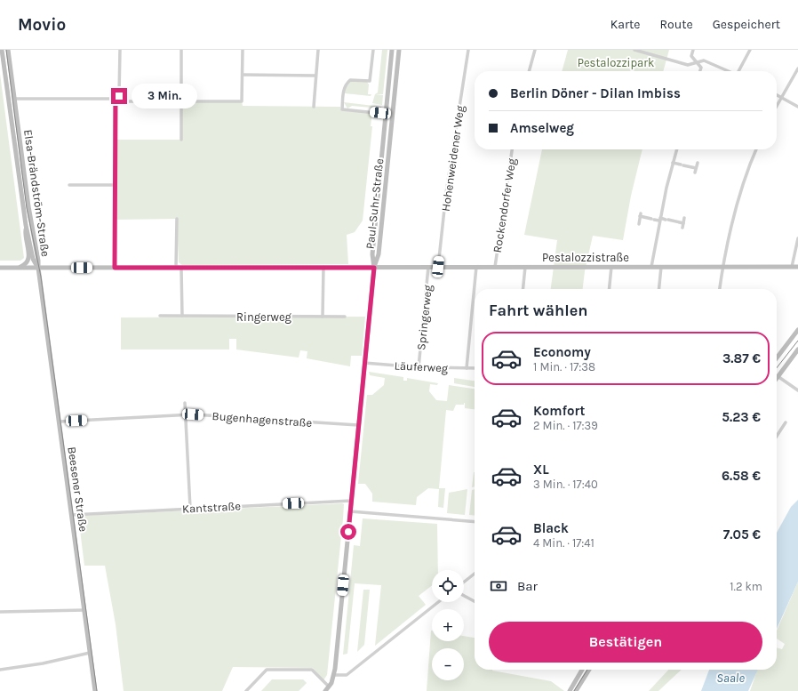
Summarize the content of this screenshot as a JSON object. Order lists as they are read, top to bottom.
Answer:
{
  "streets": {
    "street": [
      "Hohenweidener Weg",
      "Elsa-Brändström-Straße",
      "Paul-Suhr-Straße",
      "Rockendorfer Weg",
      "Pestalozzistraße",
      "Ringerweg",
      "Springerweg",
      "Läuferweg",
      "Bugenhagenstraße",
      "Beesener Straße",
      "Kantstraße"
    ]
  },
  "crossings": [
    ["Hohenweidener Weg", "Pestalozzistraße"],
    ["Elsa-Brändström-Straße", "Pestalozzistraße"],
    ["Elsa-Brändström-Straße", "Beesener Straße"],
    ["Paul-Suhr-Straße", "Pestalozzistraße"],
    ["Rockendorfer Weg", "Pestalozzistraße"],
    ["Pestalozzistraße", "Springerweg"],
    ["Pestalozzistraße", "Beesener Straße"],
    ["Springerweg", "Läuferweg"],
    ["Bugenhagenstraße", "Beesener Straße"],
    ["Beesener Straße", "Kantstraße"]
  ],
  "water": ["Saale"],
  "parks": ["Pestalozzipark"],
  "page": {
    "header": "Movio",
    "nav": ["Karte", "Route", "Gespeichert"],
    "banner": ["Berlin Döner - Dilan Imbiss", "Amselweg"],
    "bubble": "3 Min.",
    "heading": "Fahrt wählen",
    "list": [
      {
        "name": "Economy",
        "note": "1 Min. · 17:38",
        "value": "3.87 €"
      },
      {
        "name": "Komfort",
        "note": "2 Min. · 17:39",
        "value": "5.23 €"
      },
      {
        "name": "XL",
        "note": "3 Min. · 17:40",
        "value": "6.58 €"
      },
      {
        "name": "Black",
        "note": "4 Min. · 17:41",
        "value": "7.05 €"
      }
    ],
    "pay": ["Bar", "1.2 km"],
    "map_buttons": ["+", "−"],
    "buttons": "Bestätigen"
  }
}
